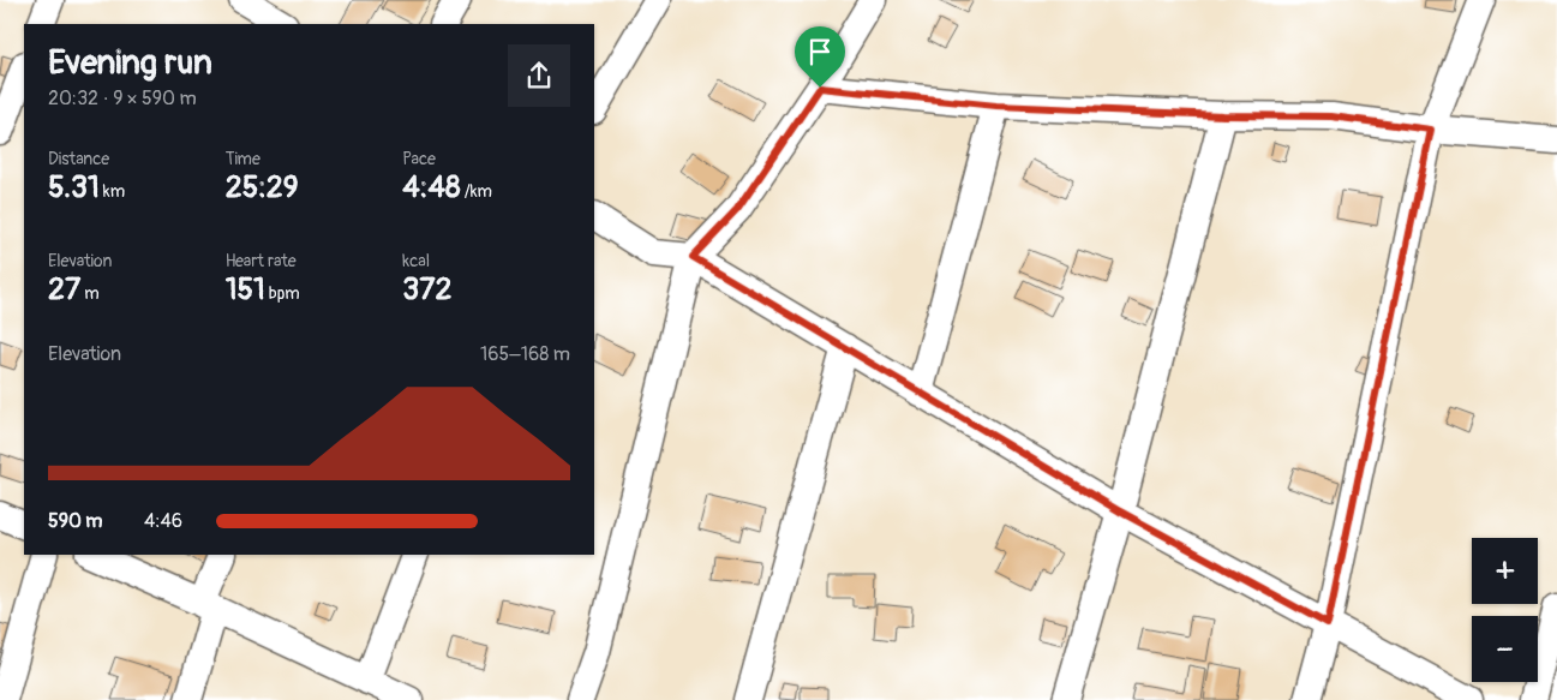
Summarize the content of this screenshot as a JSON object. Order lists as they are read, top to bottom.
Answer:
{
  "page": {
    "heading": ["Evening run", "20:32 · 9 × 590 m"],
    "stats": [
      ["Distance", "5.31 km"],
      ["Time", "25:29"],
      ["Pace", "4:48 /km"],
      ["Elevation", "27 m"],
      ["Heart rate", "151 bpm"],
      ["kcal", "372"]
    ],
    "chart": ["Elevation", "165–168 m"],
    "list": [
      {
        "name": "590 m",
        "note": "4:46"
      }
    ],
    "map_buttons": ["+", "−"]
  }
}
